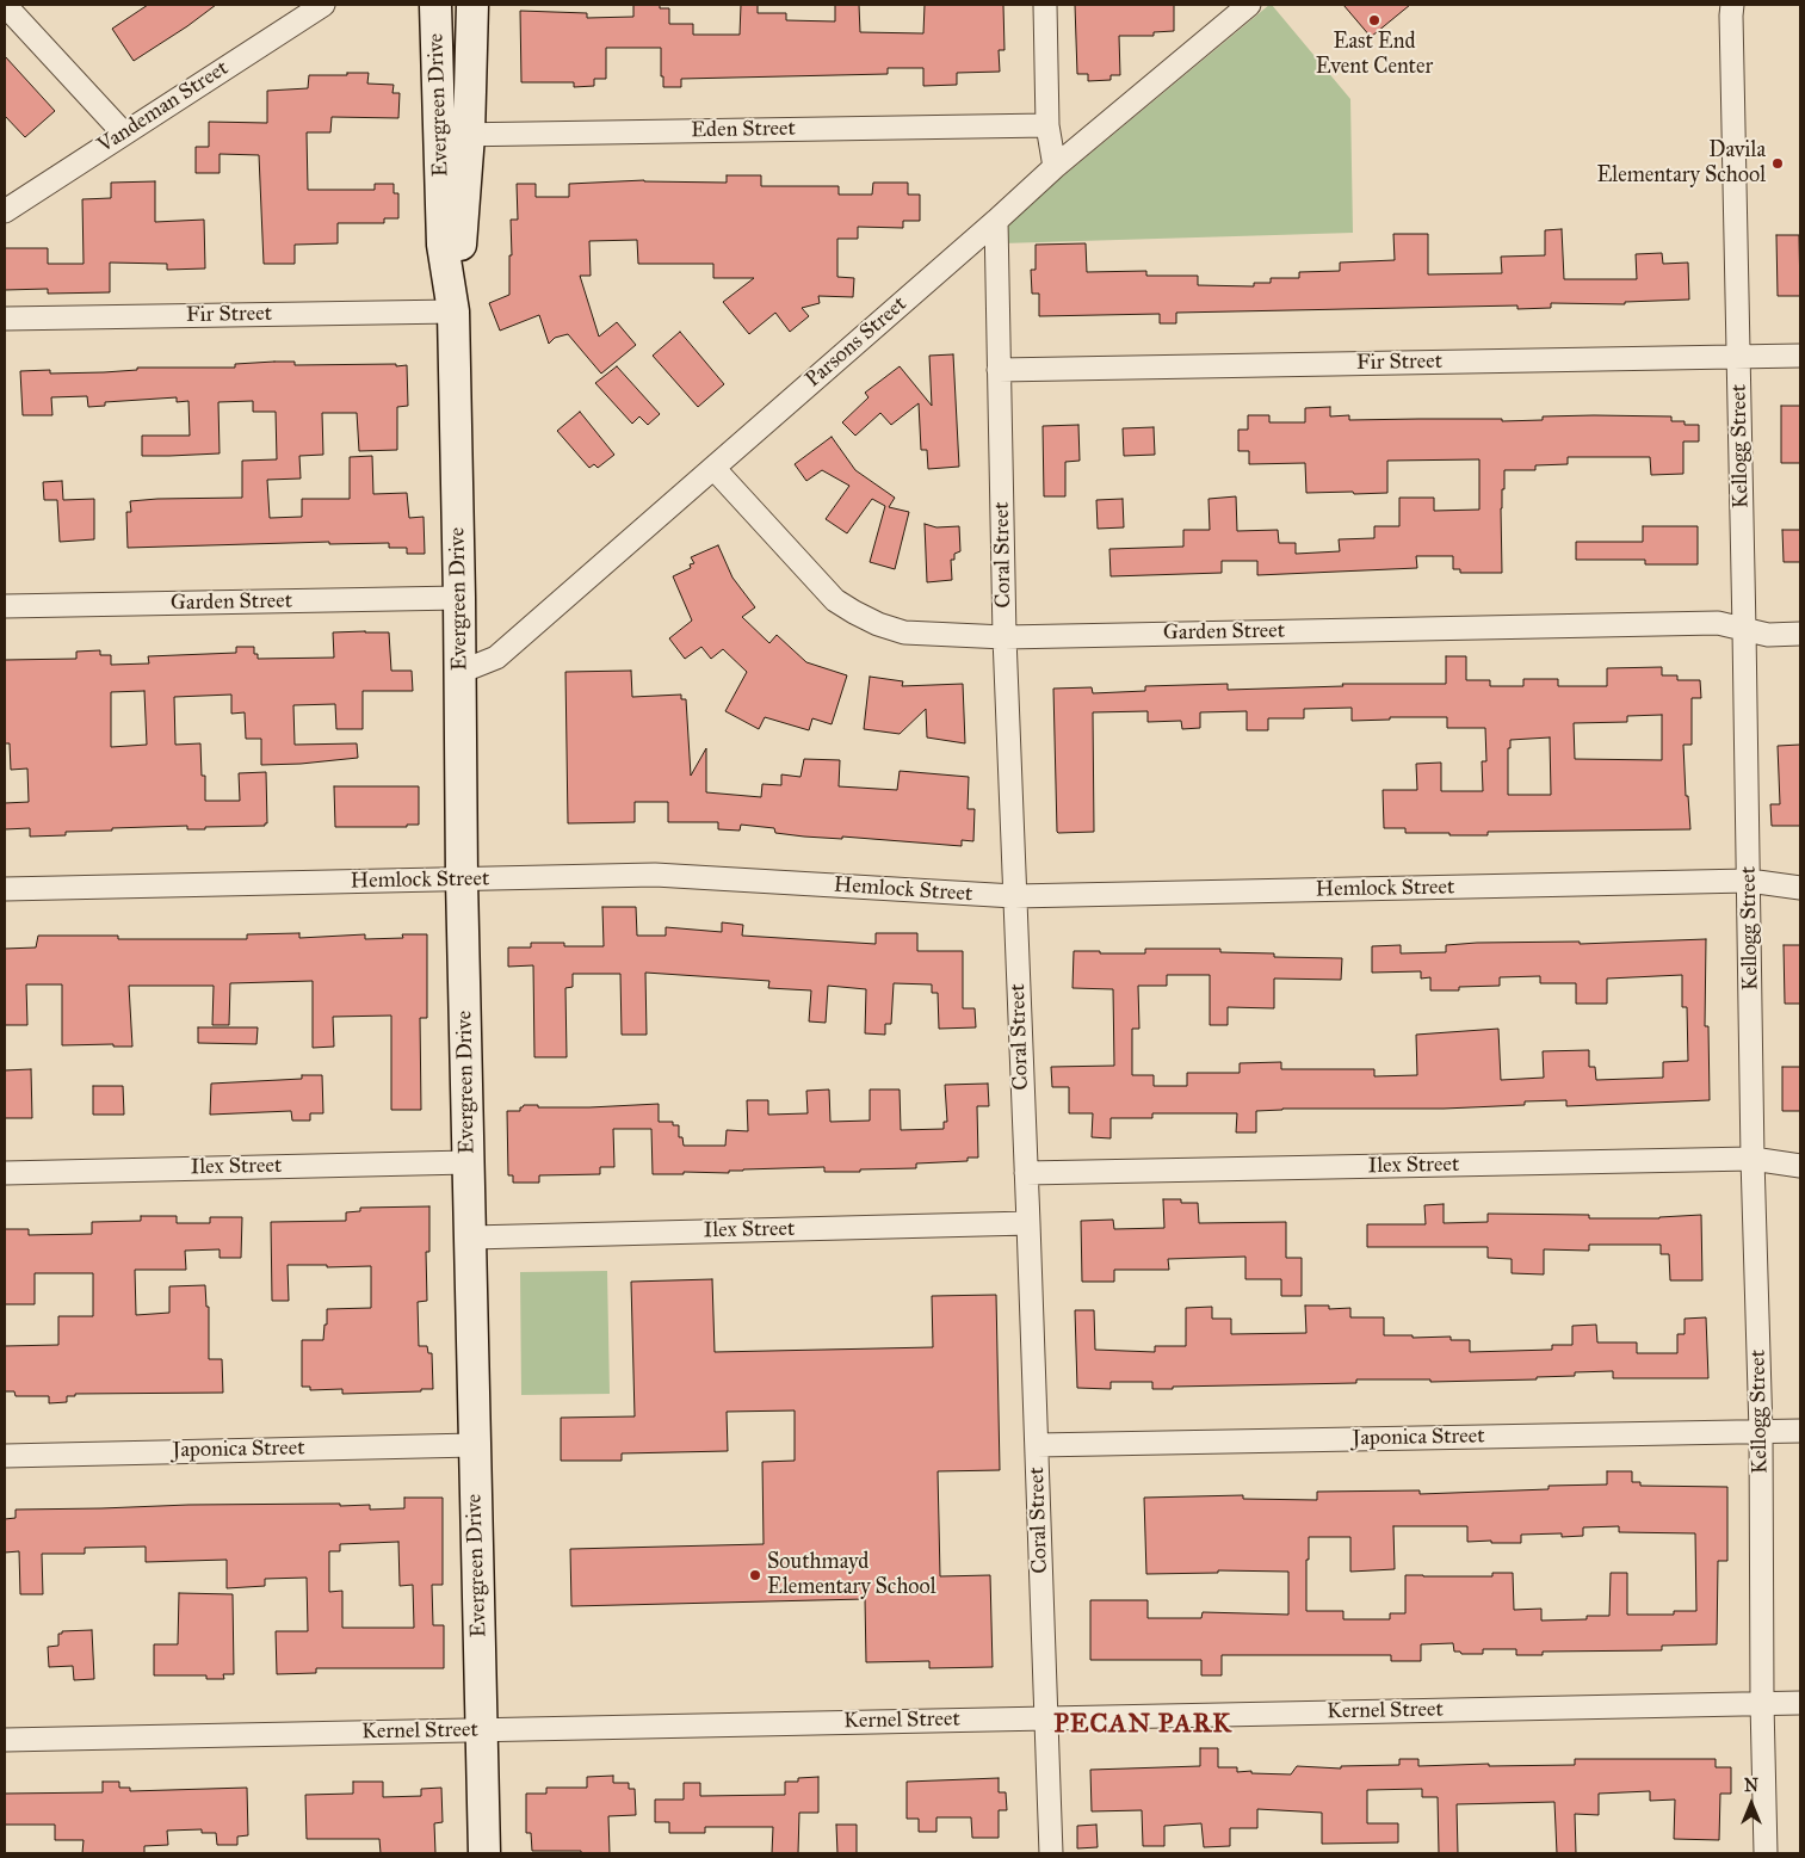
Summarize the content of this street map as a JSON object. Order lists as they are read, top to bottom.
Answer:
{
  "streets": {
    "street": [
      "Evergreen Drive",
      "Vandeman Street",
      "Eden Street",
      "Fir Street",
      "Parsons Street",
      "Kellogg Street",
      "Coral Street",
      "Garden Street",
      "Hemlock Street",
      "Ilex Street",
      "Japonica Street",
      "Kernel Street"
    ]
  },
  "crossings": [
    ["Evergreen Drive", "Eden Street"],
    ["Evergreen Drive", "Fir Street"],
    ["Evergreen Drive", "Parsons Street"],
    ["Evergreen Drive", "Garden Street"],
    ["Evergreen Drive", "Hemlock Street"],
    ["Evergreen Drive", "Ilex Street"],
    ["Evergreen Drive", "Japonica Street"],
    ["Evergreen Drive", "Kernel Street"],
    ["Fir Street", "Kellogg Street"],
    ["Fir Street", "Coral Street"],
    ["Parsons Street", "Coral Street"],
    ["Parsons Street", "Garden Street"],
    ["Kellogg Street", "Garden Street"],
    ["Kellogg Street", "Hemlock Street"],
    ["Kellogg Street", "Ilex Street"],
    ["Kellogg Street", "Japonica Street"],
    ["Kellogg Street", "Kernel Street"],
    ["Coral Street", "Garden Street"],
    ["Coral Street", "Hemlock Street"],
    ["Coral Street", "Ilex Street"],
    ["Coral Street", "Japonica Street"],
    ["Coral Street", "Kernel Street"]
  ],
  "districts": ["PECAN PARK"],
  "places": ["East End Event Center", "Davila Elementary School", "Southmayd Elementary School"],
  "north": "top"
}
